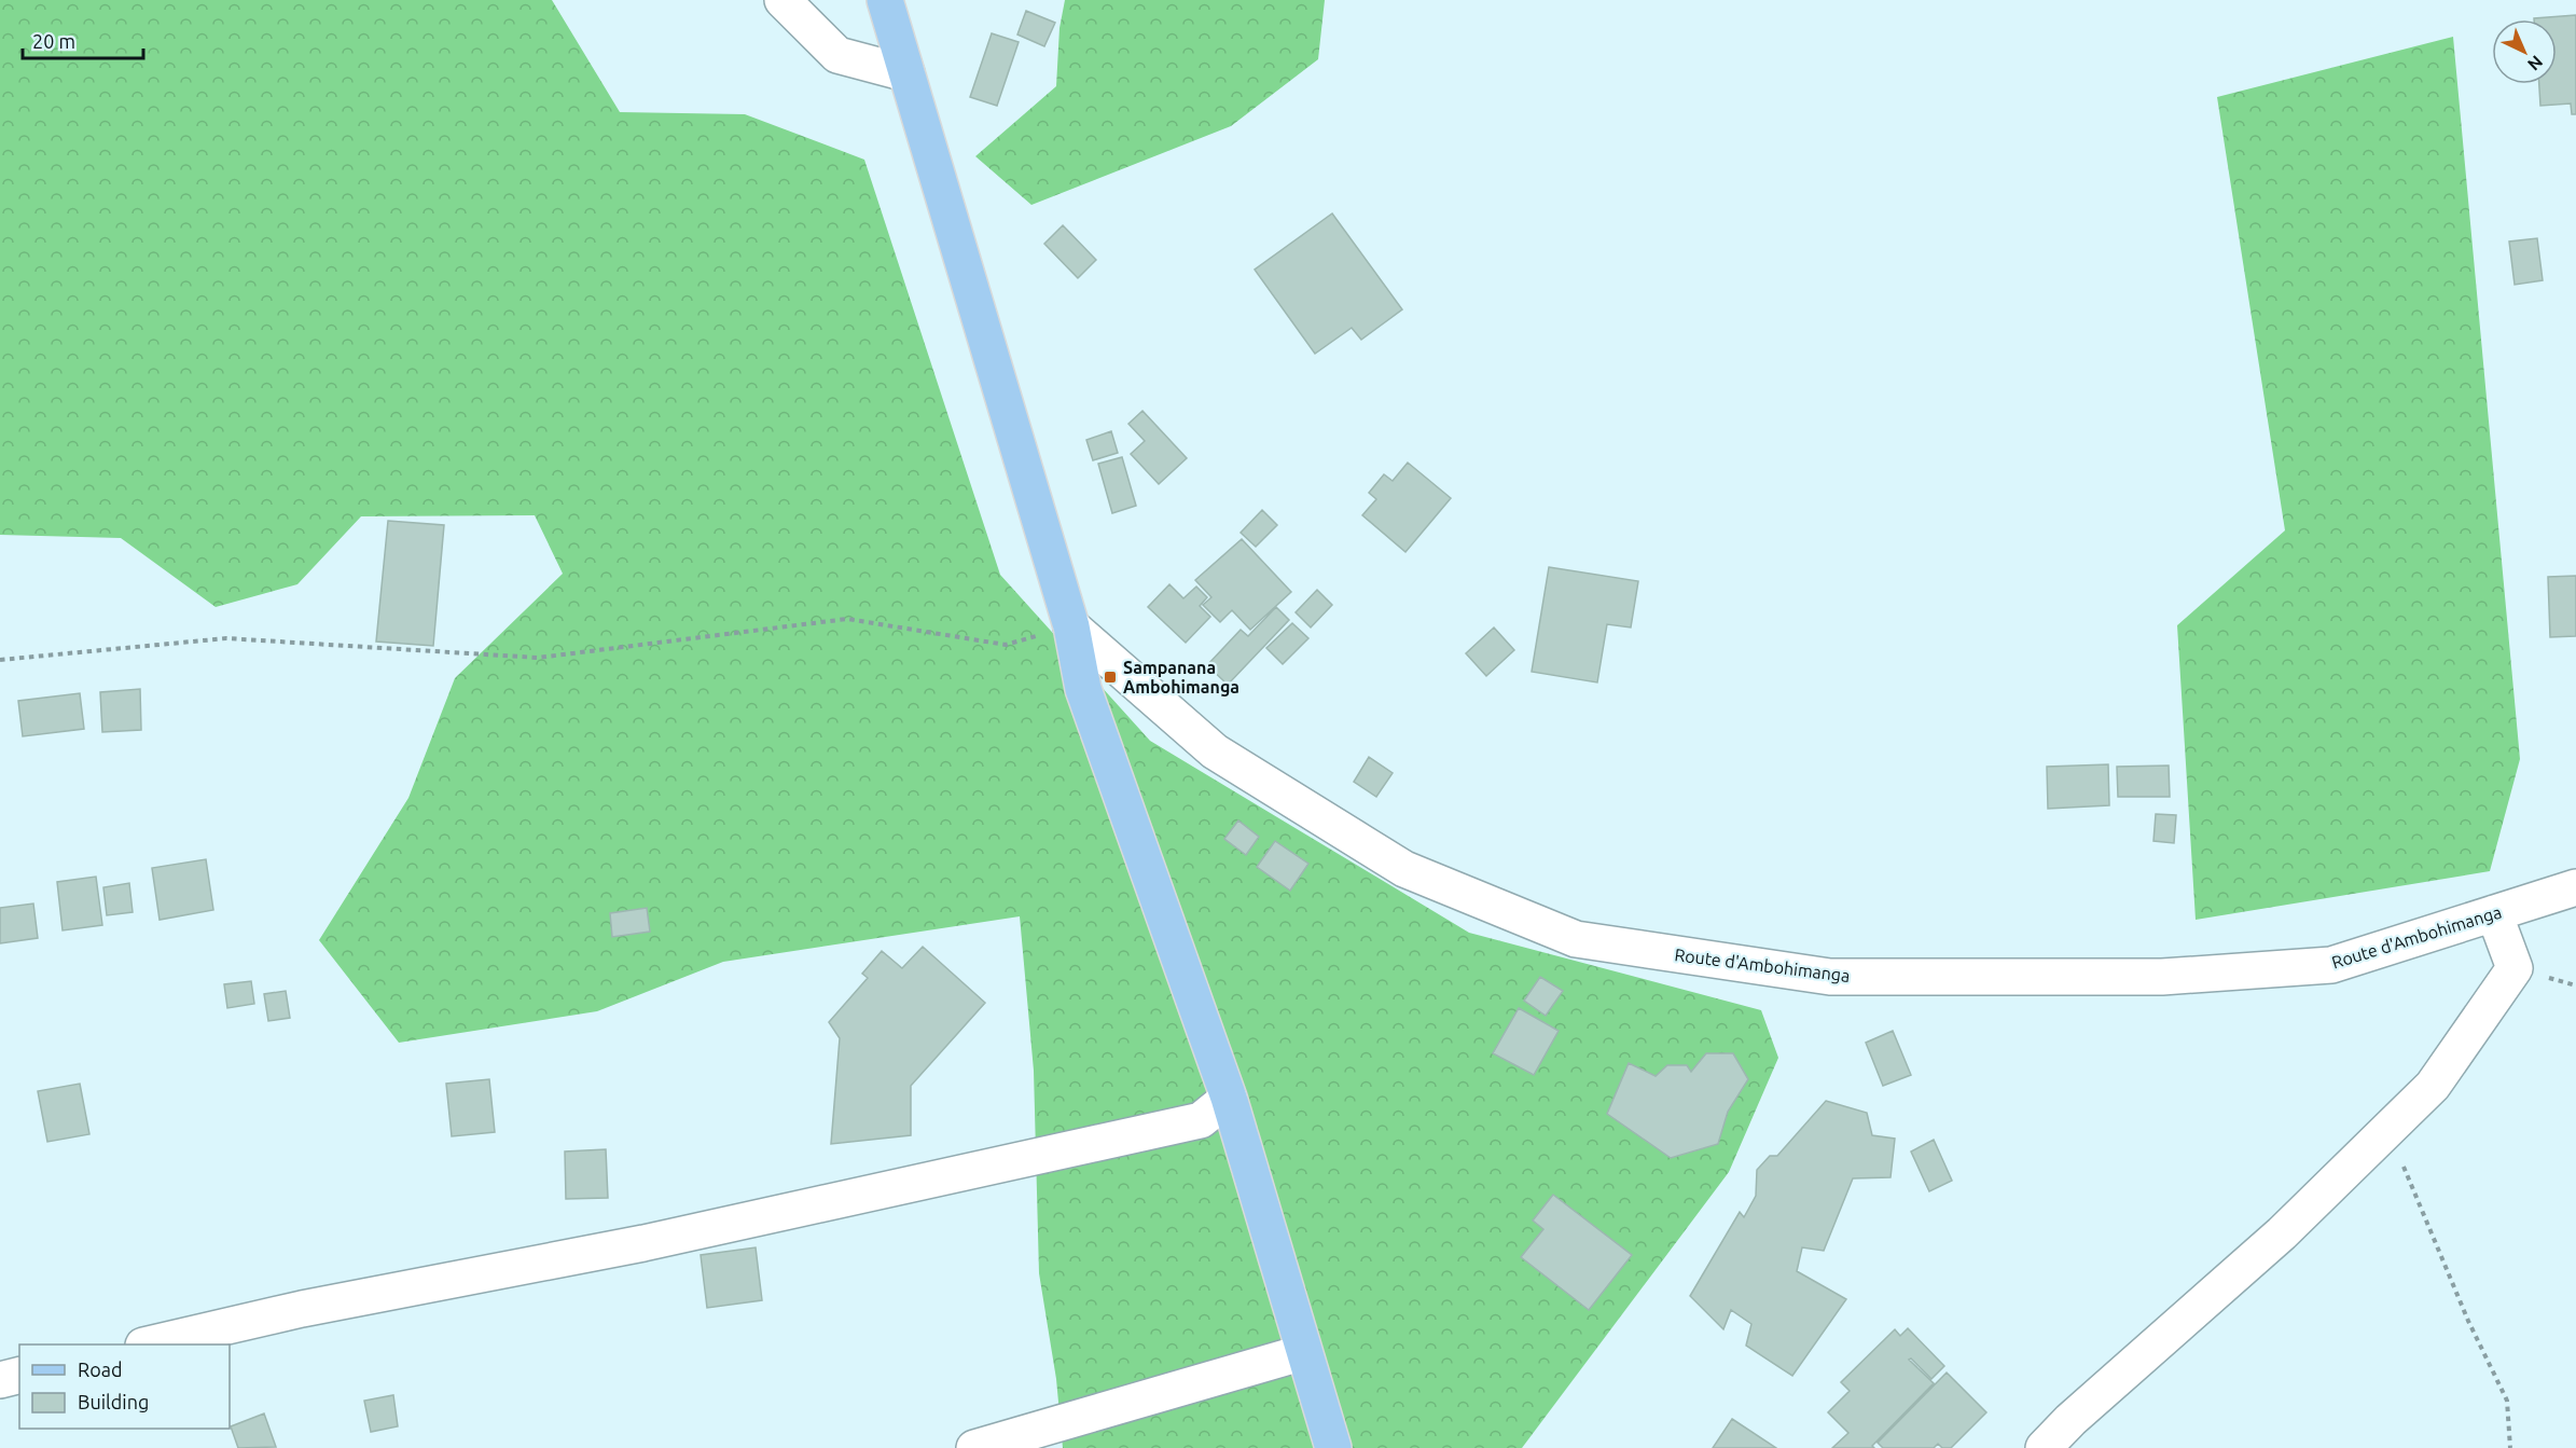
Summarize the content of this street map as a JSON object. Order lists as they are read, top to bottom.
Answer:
{
  "streets": {
    "street": ["Route d'Ambohimanga"]
  },
  "places": {
    "transit": ["Sampanana Ambohimanga"]
  },
  "legend": ["Road", "Building"],
  "scale_bar": "20 m",
  "north": "bottom right"
}
